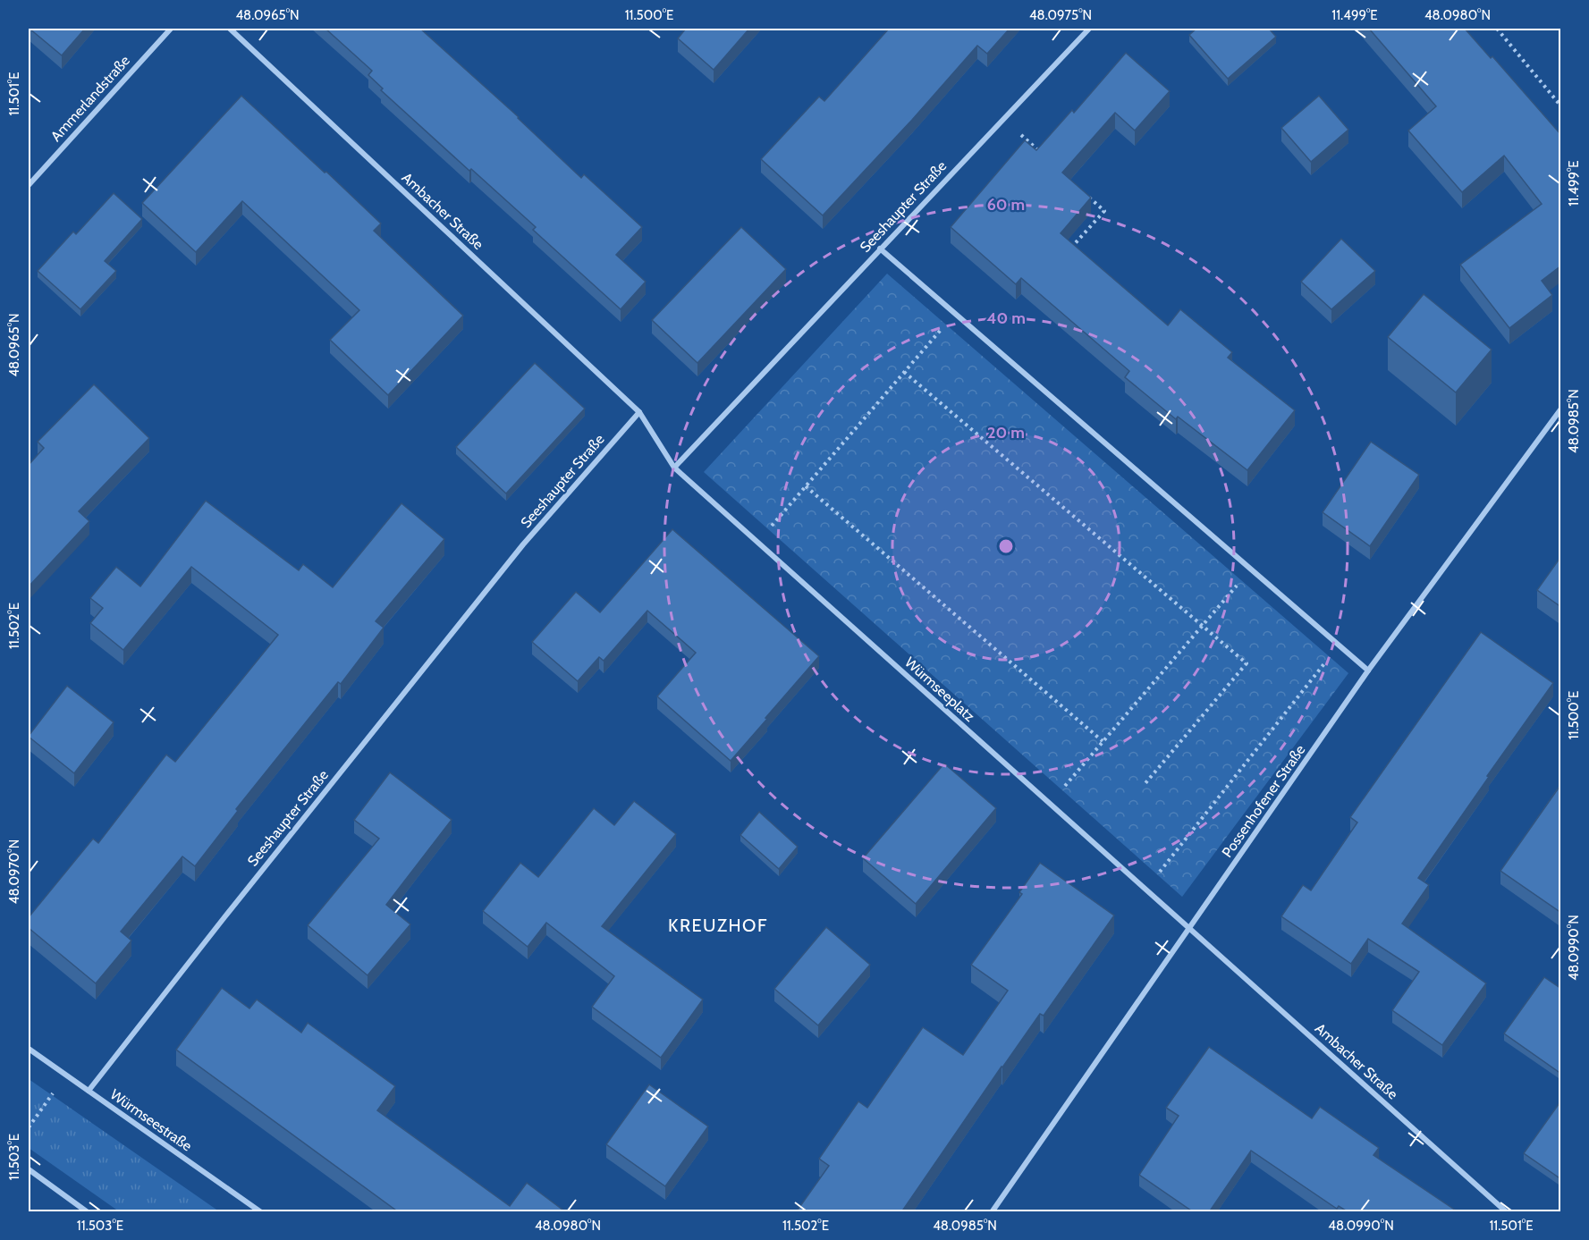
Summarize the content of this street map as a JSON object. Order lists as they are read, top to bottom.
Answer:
{
  "streets": {
    "street": [
      "Ammerlandstraße",
      "Seeshaupter Straße",
      "Ambacher Straße",
      "Würmseeplatz",
      "Possenhofener Straße",
      "Würmseestraße"
    ]
  },
  "crossings": [
    ["Seeshaupter Straße", "Ambacher Straße"],
    ["Seeshaupter Straße", "Würmseeplatz"],
    ["Seeshaupter Straße", "Würmseestraße"],
    ["Ambacher Straße", "Würmseeplatz"],
    ["Ambacher Straße", "Possenhofener Straße"],
    ["Würmseeplatz", "Possenhofener Straße"]
  ],
  "districts": ["KREUZHOF"],
  "coordinates": [
    "48.0965°N",
    "11.500°E",
    "48.0975°N",
    "11.499°E",
    "48.0980°N",
    "11.501°E",
    "48.0985°N",
    "11.502°E",
    "48.0970°N",
    "48.0990°N",
    "11.503°E"
  ],
  "rings": ["60 m", "40 m", "20 m"]
}
